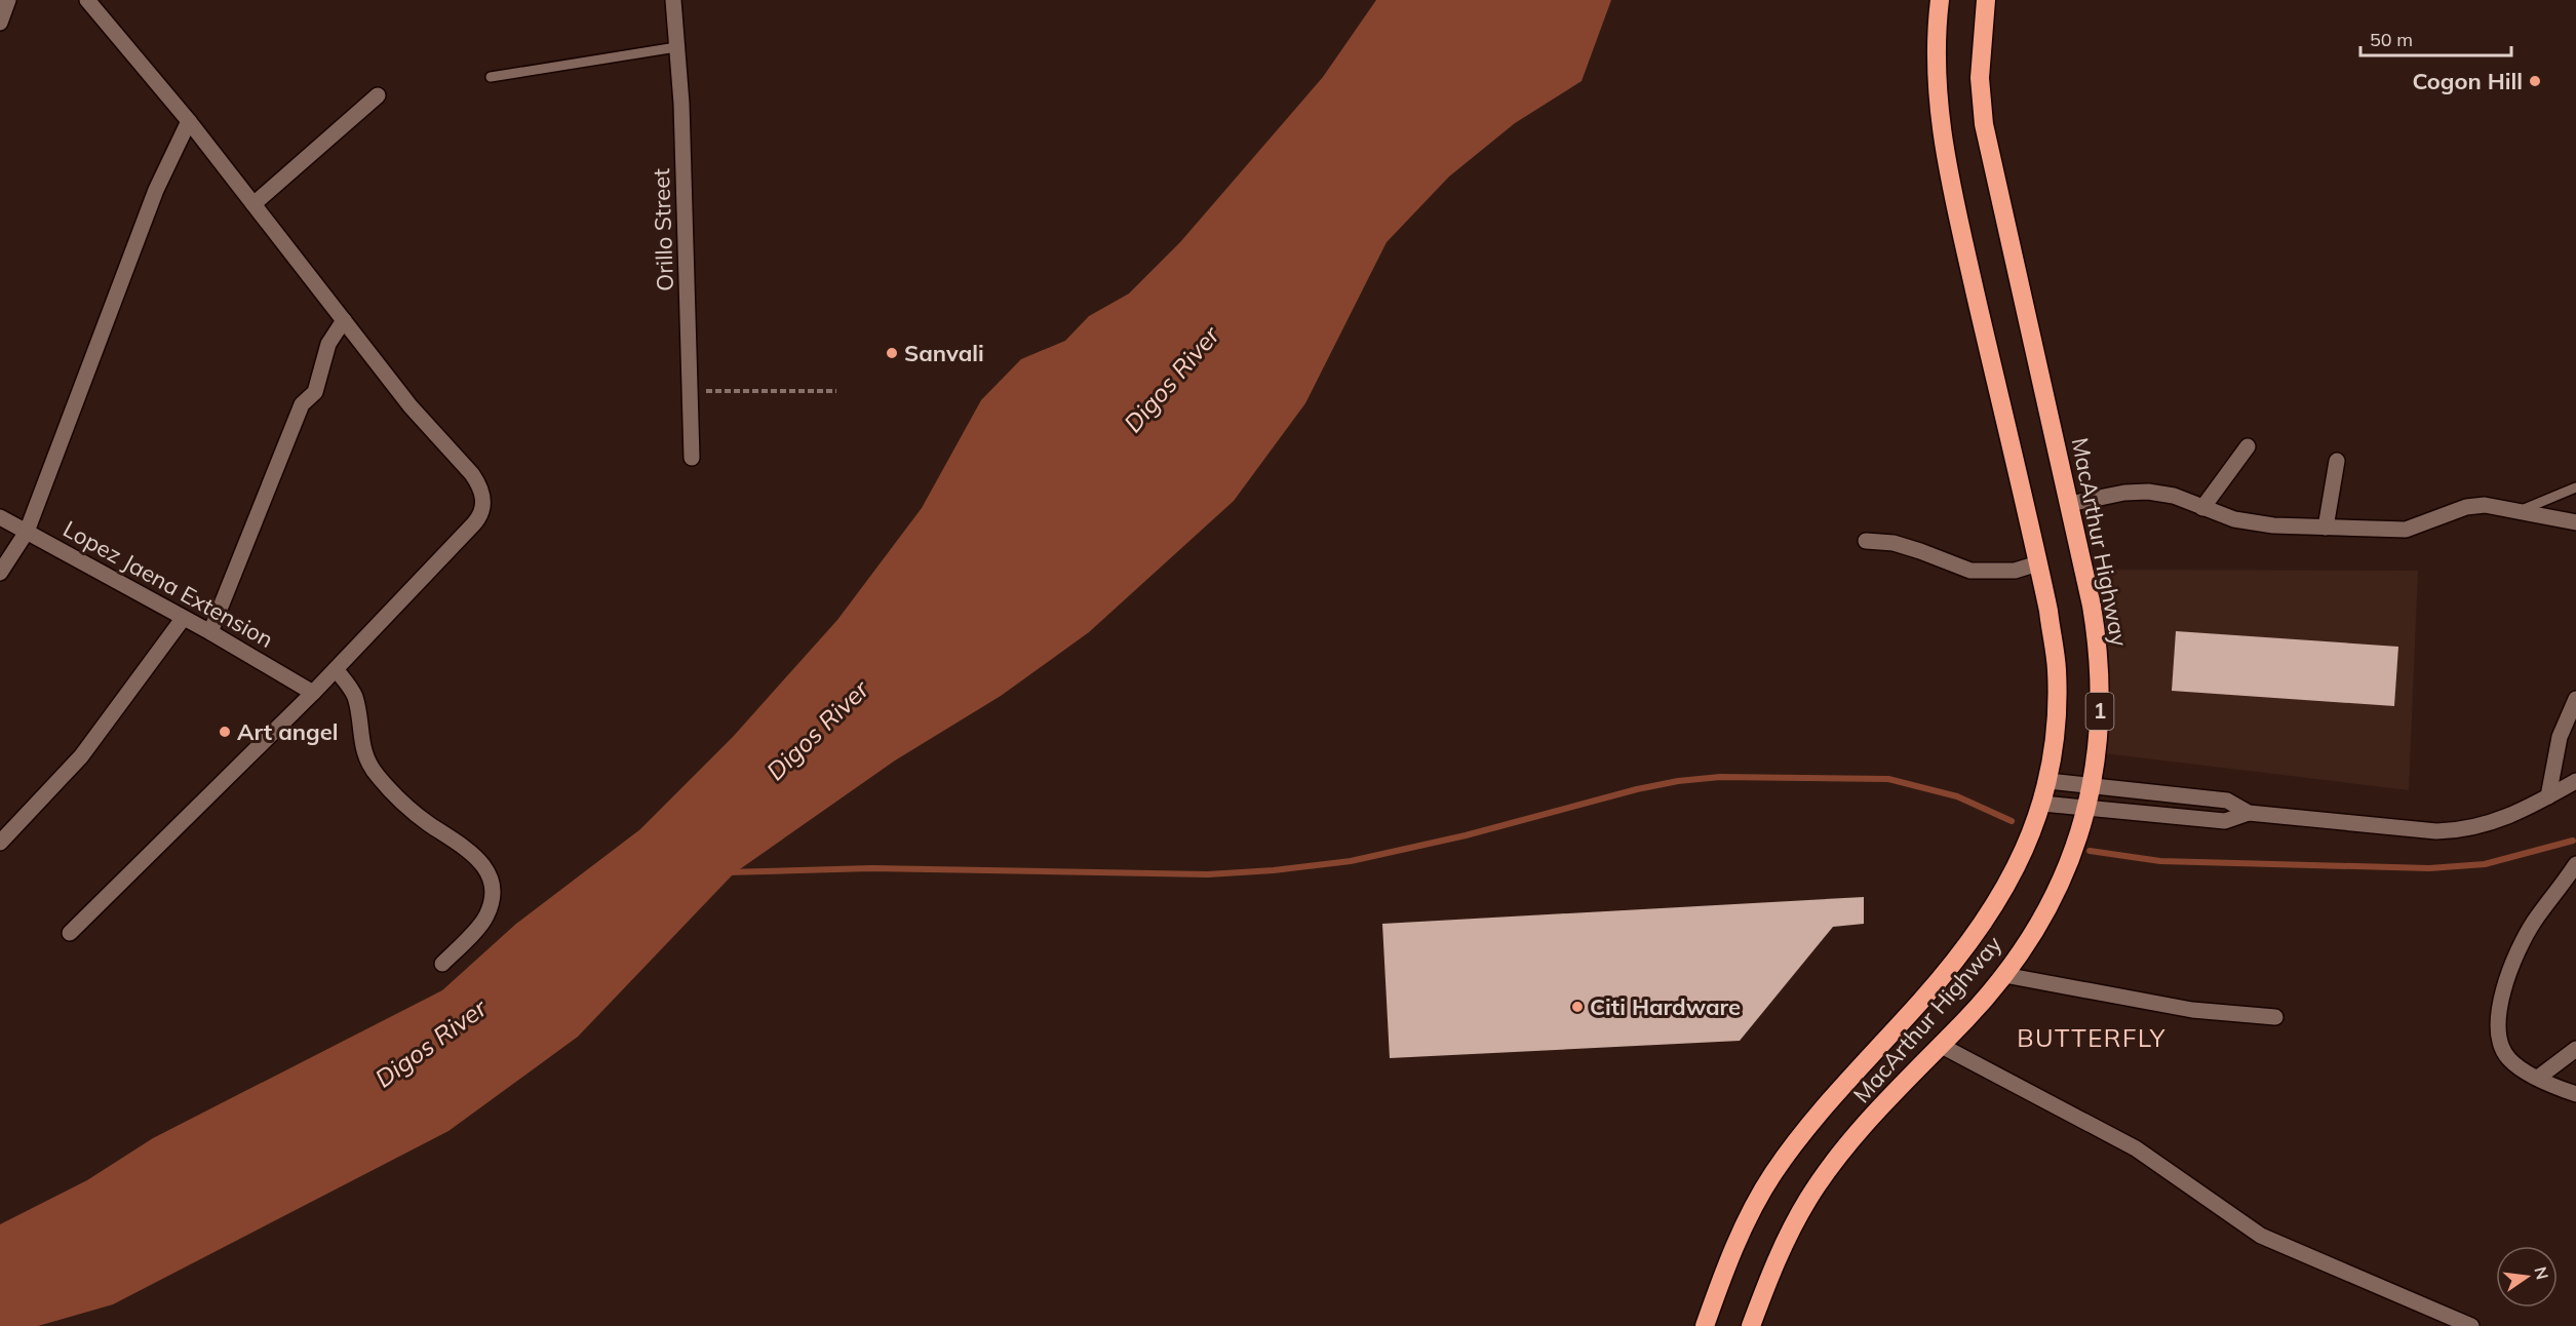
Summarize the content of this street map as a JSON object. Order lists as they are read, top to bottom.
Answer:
{
  "streets": {
    "highway": ["MacArthur Highway", "1"],
    "street": ["Orillo Street", "Lopez Jaena Extension"]
  },
  "districts": ["BUTTERFLY"],
  "water": ["Digos River"],
  "places": [
    "Cogon Hill",
    "Sanvali",
    "Art angel",
    "Citi Hardware"
  ],
  "scale_bar": "50 m",
  "north": "right"
}
